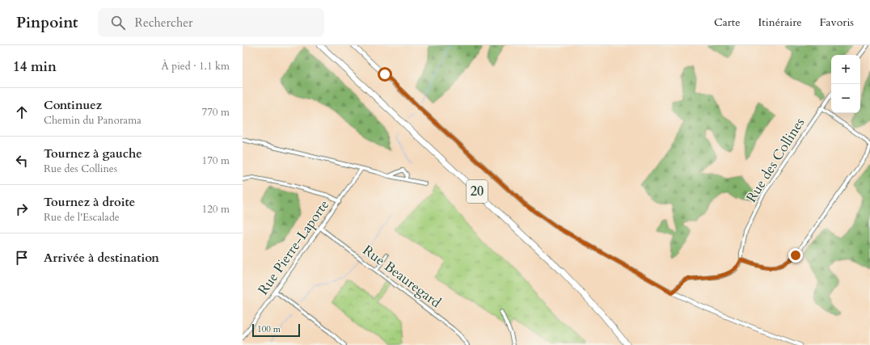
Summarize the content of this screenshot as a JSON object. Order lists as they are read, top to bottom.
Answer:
{
  "streets": {
    "highway": ["20"],
    "street": ["Rue des Collines", "Rue Pierre-Laporte", "Rue Beauregard"]
  },
  "crossings": [
    ["Rue Pierre-Laporte", "Rue Beauregard"]
  ],
  "scale_bar": "100 m",
  "page": {
    "header": "Pinpoint",
    "search": "Rechercher",
    "nav": ["Carte", "Itinéraire", "Favoris"],
    "heading": ["14 min", "À pied · 1.1 km"],
    "map_buttons": ["+", "−"],
    "list": [
      ["Continuez", "Chemin du Panorama", "770 m"],
      ["Tournez à gauche", "Rue des Collines", "170 m"],
      ["Tournez à droite", "Rue de l'Escalade", "120 m"],
      "Arrivée à destination"
    ],
    "scale": "100 m"
  }
}
